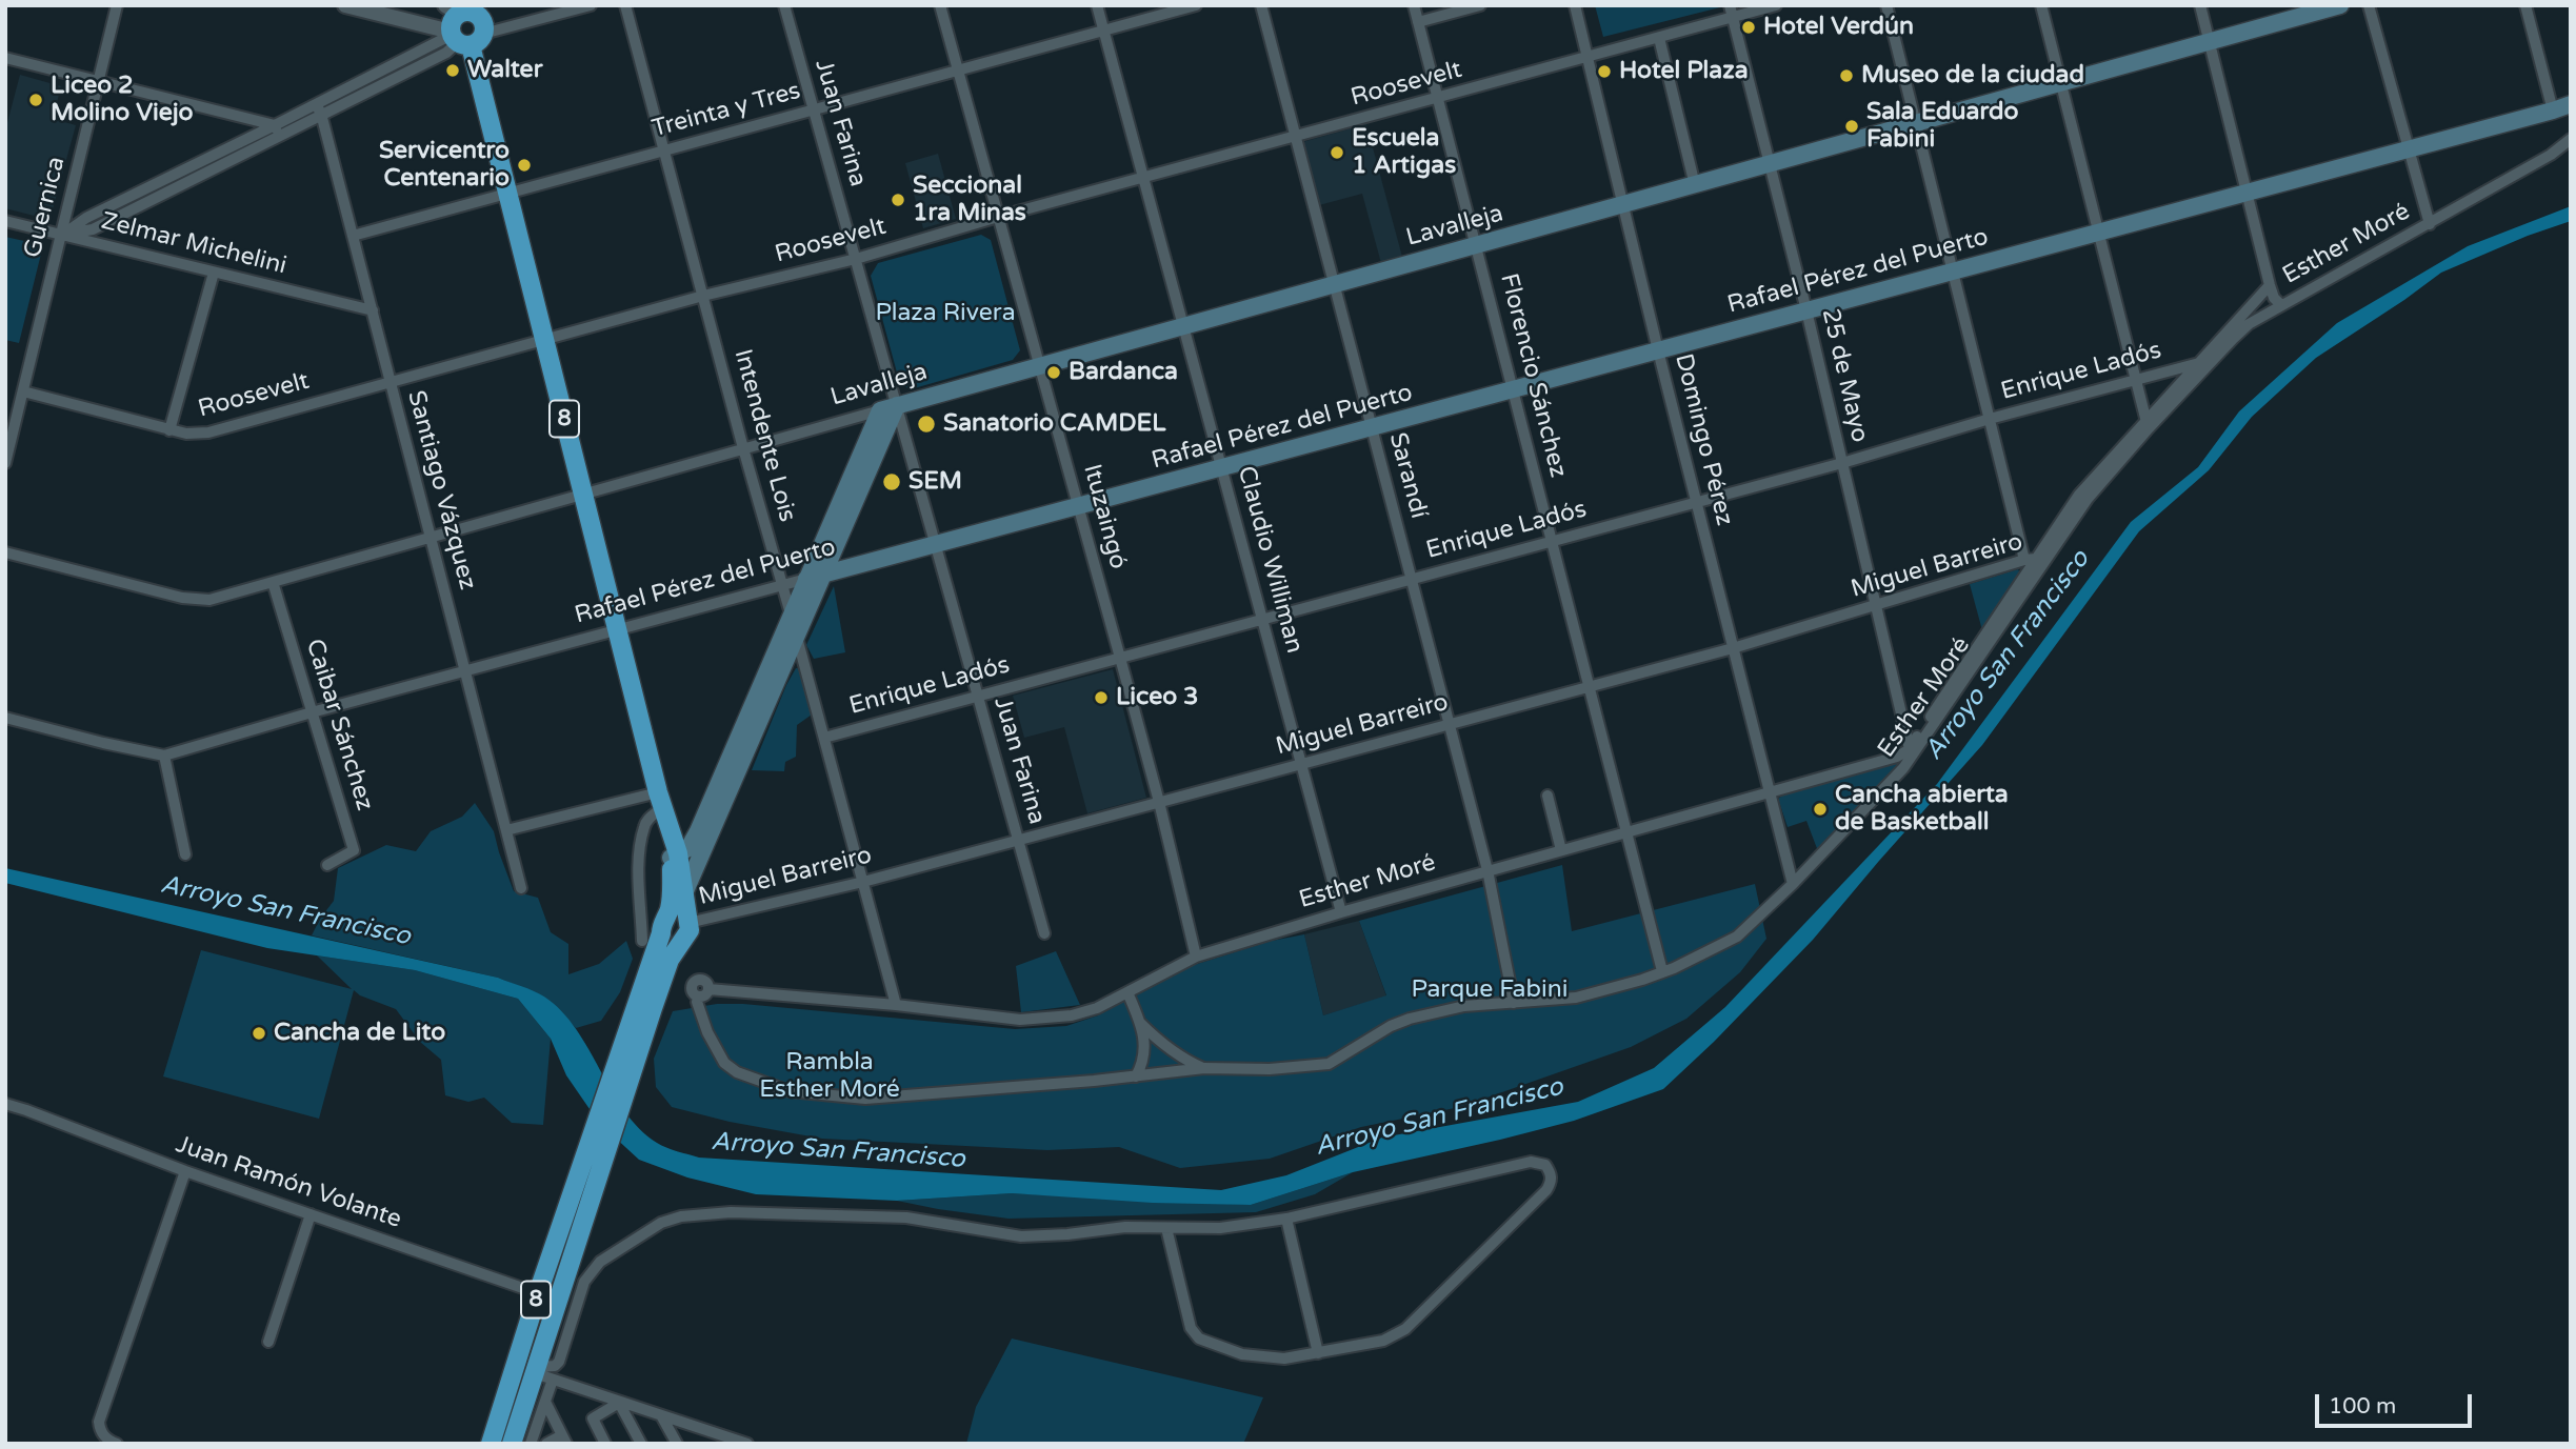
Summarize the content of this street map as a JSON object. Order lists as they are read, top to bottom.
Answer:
{
  "streets": {
    "highway": ["8"],
    "main road": ["Lavalleja", "Rafael Pérez del Puerto"],
    "street": [
      "Roosevelt",
      "Treinta y Tres",
      "Juan Farina",
      "Guernica",
      "Zelmar Michelini",
      "Esther Moré",
      "Enrique Ladós",
      "Florencio Sánchez",
      "25 de Mayo",
      "Intendente Lois",
      "Domingo Pérez",
      "Sarandí",
      "Santiago Vázquez",
      "Ituzaingó",
      "Claudio Williman",
      "Miguel Barreiro",
      "Caibar Sánchez",
      "Juan Ramón Volante"
    ]
  },
  "crossings": [
    ["Roosevelt", "Juan Farina"],
    ["Roosevelt", "Guernica"],
    ["Roosevelt", "Florencio Sánchez"],
    ["Roosevelt", "25 de Mayo"],
    ["Roosevelt", "8"],
    ["Roosevelt", "Intendente Lois"],
    ["Roosevelt", "Domingo Pérez"],
    ["Roosevelt", "Sarandí"],
    ["Roosevelt", "Santiago Vázquez"],
    ["Roosevelt", "Ituzaingó"],
    ["Roosevelt", "Claudio Williman"],
    ["Treinta y Tres", "Juan Farina"],
    ["Treinta y Tres", "8"],
    ["Treinta y Tres", "Intendente Lois"],
    ["Treinta y Tres", "Santiago Vázquez"],
    ["Treinta y Tres", "Ituzaingó"],
    ["Treinta y Tres", "Claudio Williman"],
    ["Juan Farina", "Lavalleja"],
    ["Juan Farina", "Rafael Pérez del Puerto"],
    ["Juan Farina", "Enrique Ladós"],
    ["Juan Farina", "Miguel Barreiro"],
    ["Guernica", "Zelmar Michelini"],
    ["Lavalleja", "Florencio Sánchez"],
    ["Lavalleja", "25 de Mayo"],
    ["Lavalleja", "8"],
    ["Lavalleja", "Intendente Lois"],
    ["Lavalleja", "Domingo Pérez"],
    ["Lavalleja", "Sarandí"],
    ["Lavalleja", "Santiago Vázquez"],
    ["Lavalleja", "Ituzaingó"],
    ["Lavalleja", "Claudio Williman"],
    ["Lavalleja", "Caibar Sánchez"],
    ["Zelmar Michelini", "Santiago Vázquez"],
    ["Esther Moré", "Enrique Ladós"],
    ["Esther Moré", "Florencio Sánchez"],
    ["Esther Moré", "25 de Mayo"],
    ["Esther Moré", "Intendente Lois"],
    ["Esther Moré", "Domingo Pérez"],
    ["Esther Moré", "Sarandí"],
    ["Esther Moré", "Ituzaingó"],
    ["Esther Moré", "Claudio Williman"],
    ["Esther Moré", "Miguel Barreiro"],
    ["Rafael Pérez del Puerto", "Florencio Sánchez"],
    ["Rafael Pérez del Puerto", "25 de Mayo"],
    ["Rafael Pérez del Puerto", "8"],
    ["Rafael Pérez del Puerto", "Intendente Lois"],
    ["Rafael Pérez del Puerto", "Domingo Pérez"],
    ["Rafael Pérez del Puerto", "Sarandí"],
    ["Rafael Pérez del Puerto", "Santiago Vázquez"],
    ["Rafael Pérez del Puerto", "Ituzaingó"],
    ["Rafael Pérez del Puerto", "Claudio Williman"],
    ["Rafael Pérez del Puerto", "Caibar Sánchez"],
    ["Enrique Ladós", "Florencio Sánchez"],
    ["Enrique Ladós", "25 de Mayo"],
    ["Enrique Ladós", "Intendente Lois"],
    ["Enrique Ladós", "Domingo Pérez"],
    ["Enrique Ladós", "Sarandí"],
    ["Enrique Ladós", "Ituzaingó"],
    ["Enrique Ladós", "Claudio Williman"],
    ["Florencio Sánchez", "Miguel Barreiro"],
    ["25 de Mayo", "Miguel Barreiro"],
    ["8", "Miguel Barreiro"],
    ["8", "Juan Ramón Volante"],
    ["Intendente Lois", "Miguel Barreiro"],
    ["Domingo Pérez", "Miguel Barreiro"],
    ["Sarandí", "Miguel Barreiro"],
    ["Ituzaingó", "Miguel Barreiro"],
    ["Claudio Williman", "Miguel Barreiro"]
  ],
  "water": ["Arroyo San Francisco"],
  "parks": ["Plaza Rivera", "Parque Fabini", "Rambla Esther Moré"],
  "places": [
    "Hotel Verdún",
    "Walter",
    "Hotel Plaza",
    "Museo de la ciudad",
    "Liceo 2 Molino Viejo",
    "Sala Eduardo Fabini",
    "Escuela 1 Artigas",
    "Servicentro Centenario",
    "Seccional 1ra Minas",
    "Bardanca",
    "Sanatorio CAMDEL",
    "SEM",
    "Liceo 3",
    "Cancha abierta de Basketball",
    "Cancha de Lito"
  ],
  "scale_bar": "100 m"
}
